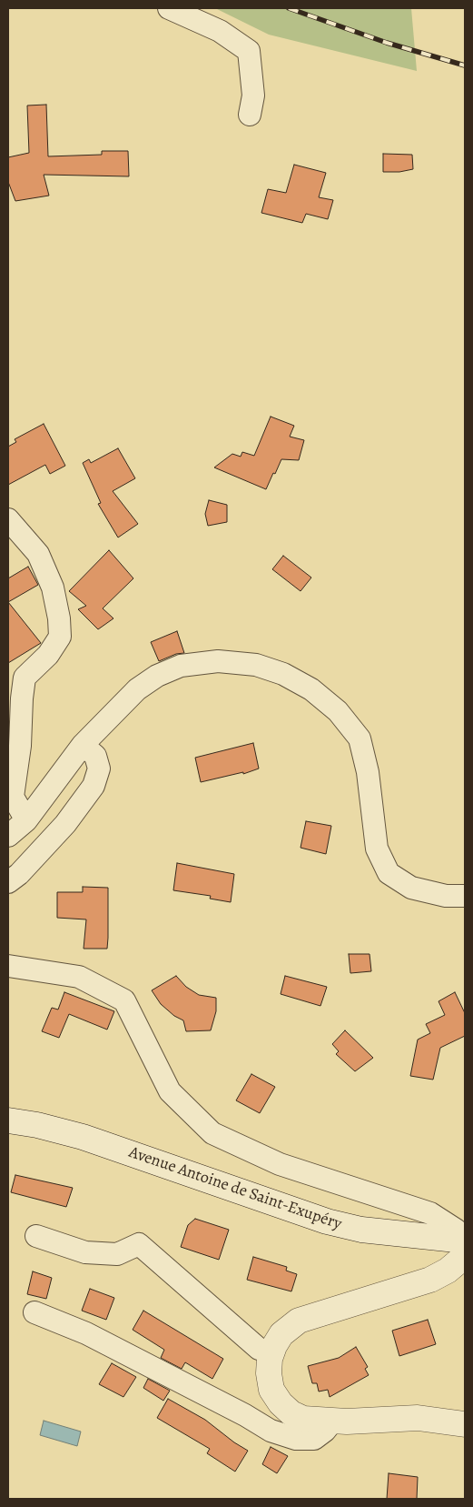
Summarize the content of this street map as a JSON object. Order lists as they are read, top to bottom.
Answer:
{
  "streets": {
    "street": ["Avenue Antoine de Saint-Exupéry"]
  }
}
